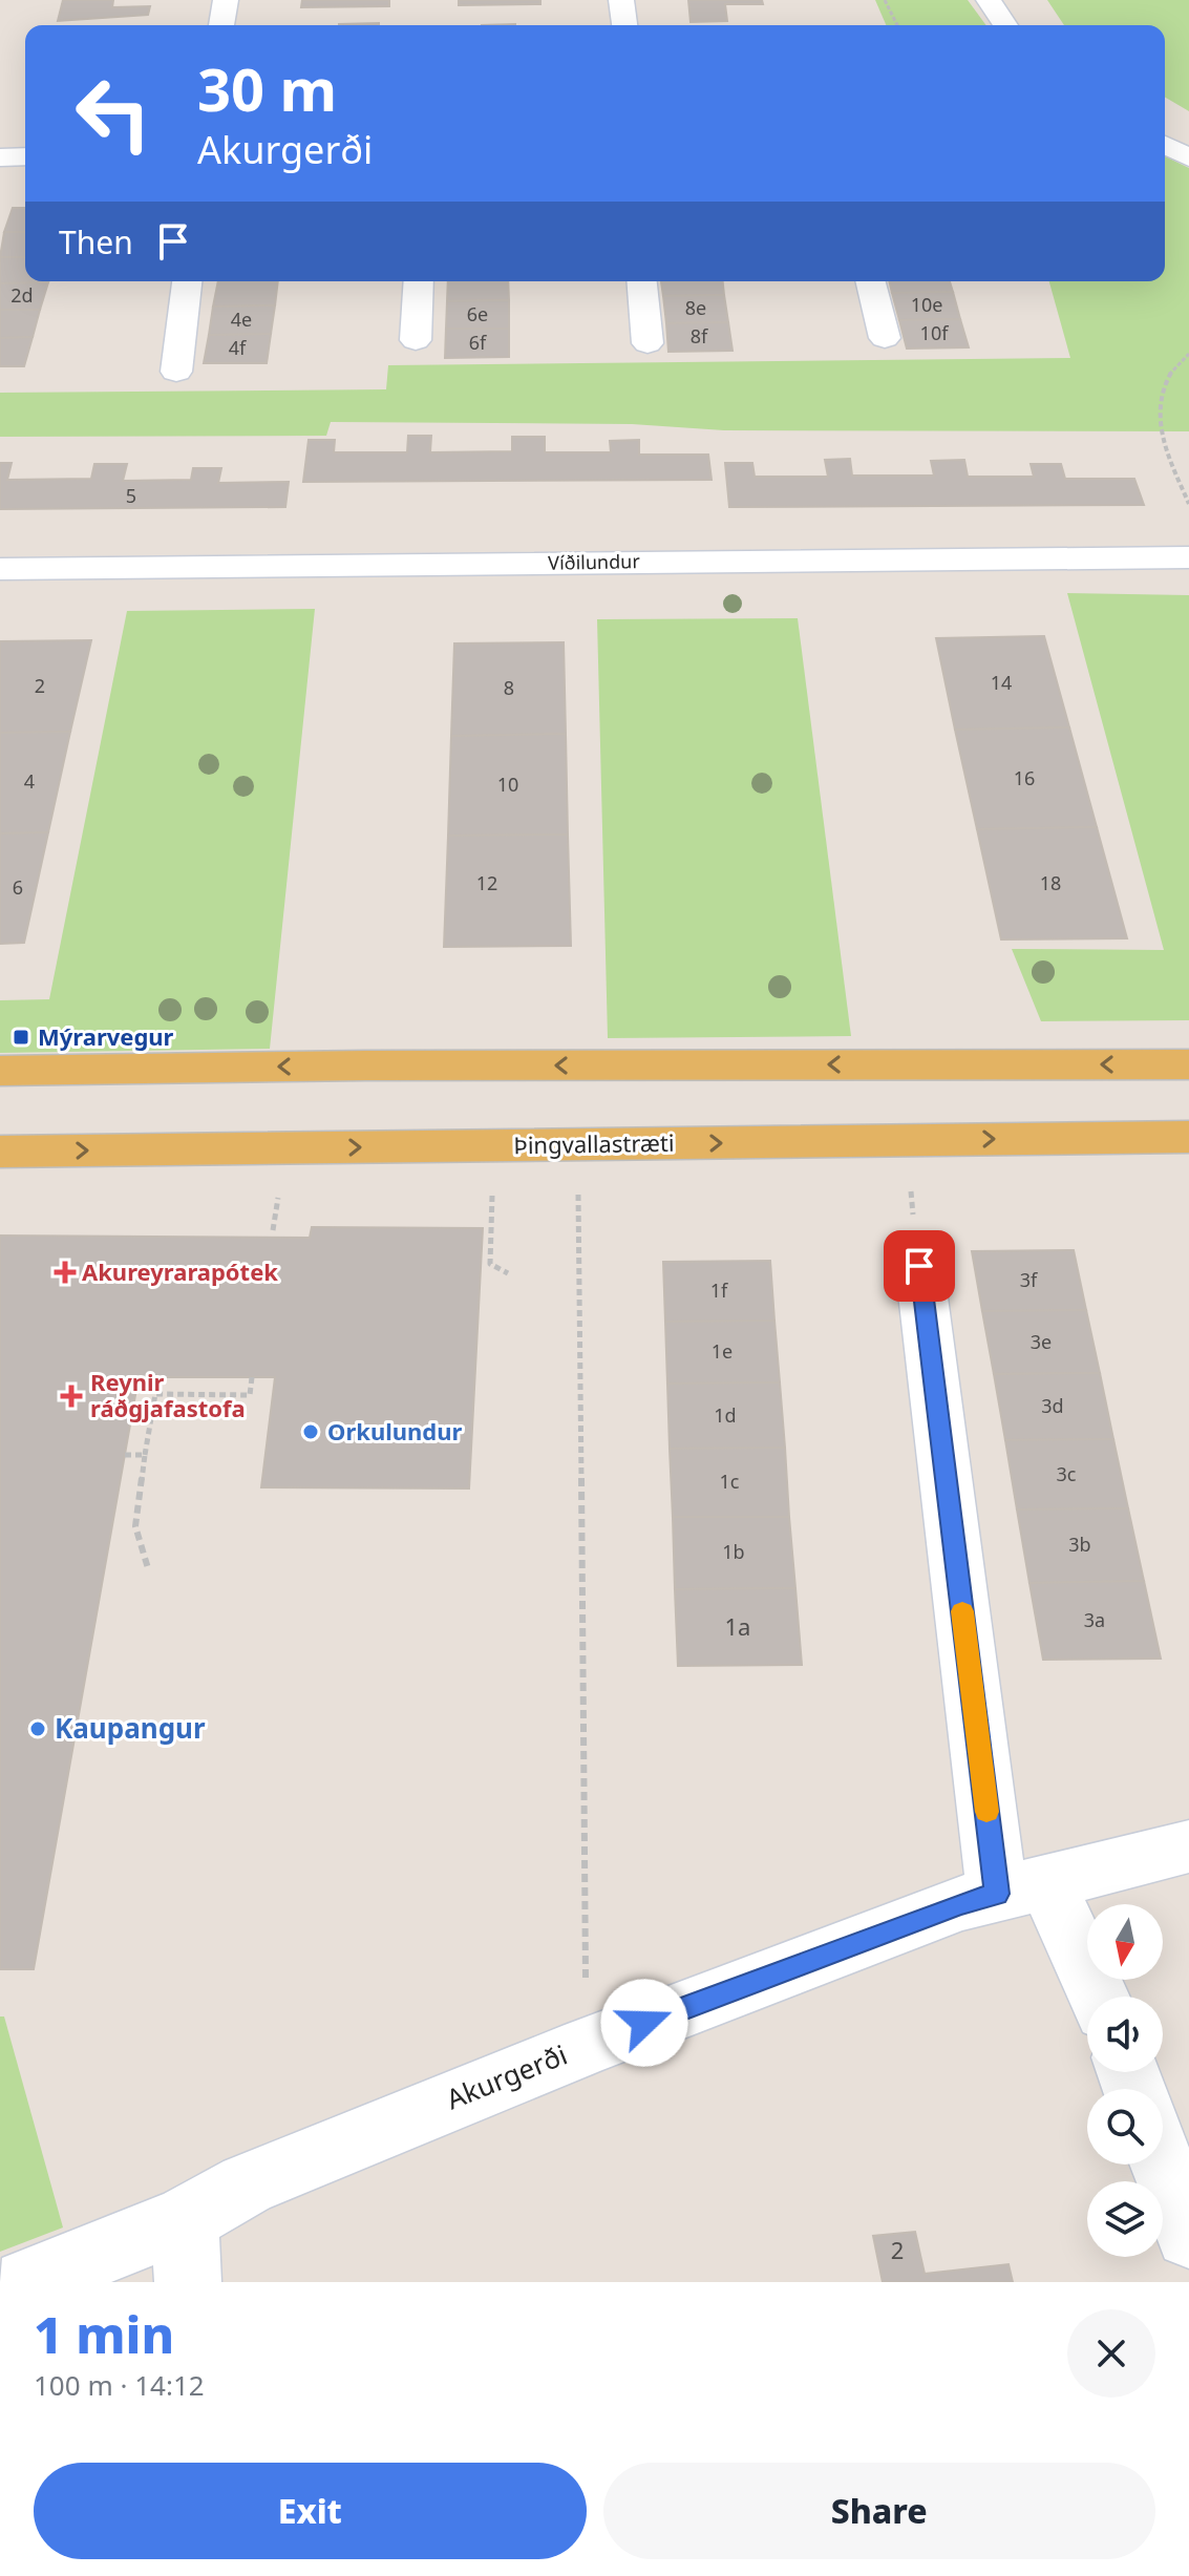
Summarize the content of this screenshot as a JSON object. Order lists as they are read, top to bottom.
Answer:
{
  "streets": {
    "main road": ["Þingvallastræti"],
    "street": ["Víðilundur", "Akurgerði"]
  },
  "places": {
    "transit": ["Mýrarvegur"],
    "health": ["Akureyrarapótek", "Reynir ráðgjafastofa"],
    "other": ["Orkulundur", "Kaupangur"]
  },
  "house_numbers": [
    "2d",
    "10e",
    "8e",
    "6e",
    "4e",
    "10f",
    "8f",
    "6f",
    "4f",
    "5",
    "14",
    "2",
    "8",
    "16",
    "4",
    "10",
    "12",
    "18",
    "6",
    "3f",
    "1f",
    "3e",
    "1e",
    "3d",
    "1d",
    "3c",
    "1c",
    "3b",
    "1b",
    "3a",
    "1a",
    "2"
  ],
  "north": "bottom",
  "page": {
    "turn": ["30 m", "Akurgerði"],
    "then": "Then",
    "heading": ["1 min", "100 m · 14:12"],
    "buttons": ["Exit", "Share"]
  }
}
